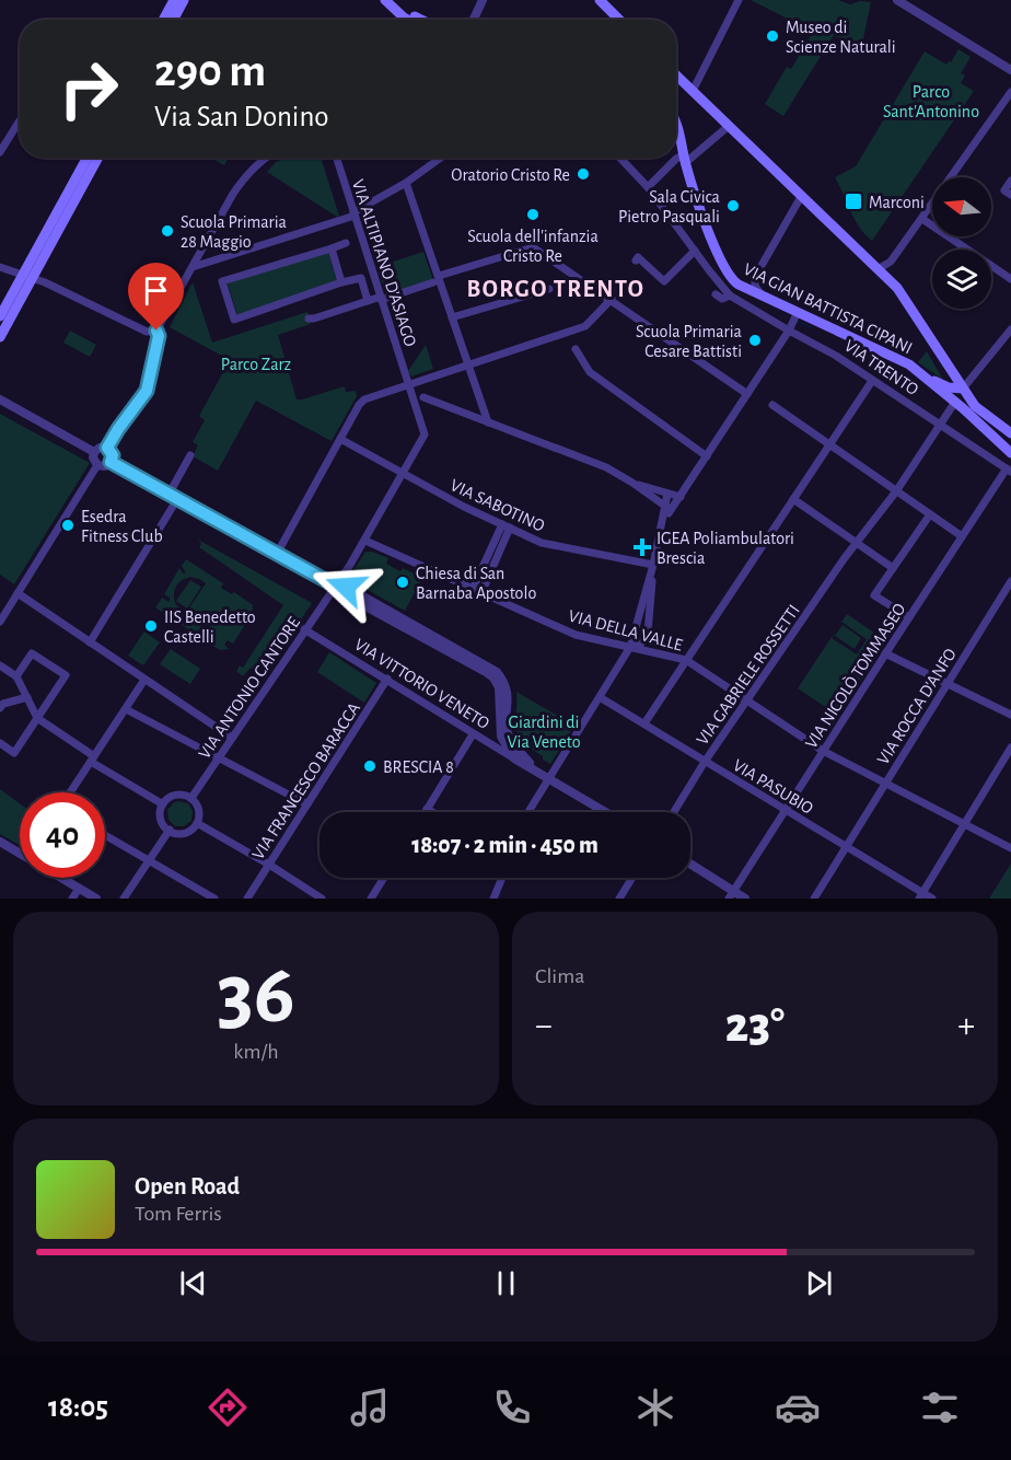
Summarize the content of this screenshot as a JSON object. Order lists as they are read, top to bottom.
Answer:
{
  "streets": {
    "main road": ["VIA GIAN BATTISTA CIPANI"],
    "street": [
      "VIA ALTIPIANO D'ASIAGO",
      "VIA TRENTO",
      "VIA SABOTINO",
      "VIA DELLA VALLE",
      "VIA GABRIELE ROSSETTI",
      "VIA NICOLÒ TOMMASEO",
      "VIA VITTORIO VENETO",
      "VIA ANTONIO CANTORE",
      "VIA ROCCA D'ANFO",
      "VIA FRANCESCO BARACCA",
      "VIA PASUBIO"
    ]
  },
  "crossings": [
    ["VIA ALTIPIANO D'ASIAGO", "VIA ANTONIO CANTORE"],
    ["VIA GIAN BATTISTA CIPANI", "VIA GABRIELE ROSSETTI"],
    ["VIA TRENTO", "VIA GABRIELE ROSSETTI"],
    ["VIA TRENTO", "VIA NICOLÒ TOMMASEO"],
    ["VIA SABOTINO", "VIA ANTONIO CANTORE"],
    ["VIA DELLA VALLE", "VIA GABRIELE ROSSETTI"],
    ["VIA DELLA VALLE", "VIA NICOLÒ TOMMASEO"],
    ["VIA DELLA VALLE", "VIA ANTONIO CANTORE"],
    ["VIA DELLA VALLE", "VIA ROCCA D'ANFO"],
    ["VIA GABRIELE ROSSETTI", "VIA PASUBIO"],
    ["VIA NICOLÒ TOMMASEO", "VIA PASUBIO"],
    ["VIA VITTORIO VENETO", "VIA ANTONIO CANTORE"],
    ["VIA VITTORIO VENETO", "VIA FRANCESCO BARACCA"],
    ["VIA ROCCA D'ANFO", "VIA PASUBIO"]
  ],
  "districts": ["BORGO TRENTO"],
  "parks": ["Parco Sant'Antonino", "Parco Zarz", "Giardini di Via Veneto"],
  "places": {
    "other": [
      "Museo di Scienze Naturali",
      "Oratorio Cristo Re",
      "Sala Civica Pietro Pasquali",
      "Scuola dell'infanzia Cristo Re",
      "Scuola Primaria 28 Maggio",
      "Scuola Primaria Cesare Battisti",
      "Esedra Fitness Club",
      "Chiesa di San Barnaba Apostolo",
      "IIS Benedetto Castelli",
      "BRESCIA 8"
    ],
    "transit": ["Marconi"],
    "health": ["IGEA Poliambulatori Brescia"]
  },
  "north": "left",
  "page": {
    "turn": ["290 m", "Via San Donino"],
    "limit": "40",
    "trip": "18:07 · 2 min · 450 m",
    "tile": [
      ["36", "km/h"],
      "Clima"
    ],
    "heat": ["−", "23°", "+"],
    "song": ["Open Road", "Tom Ferris"],
    "tabs": "18:05"
  }
}
